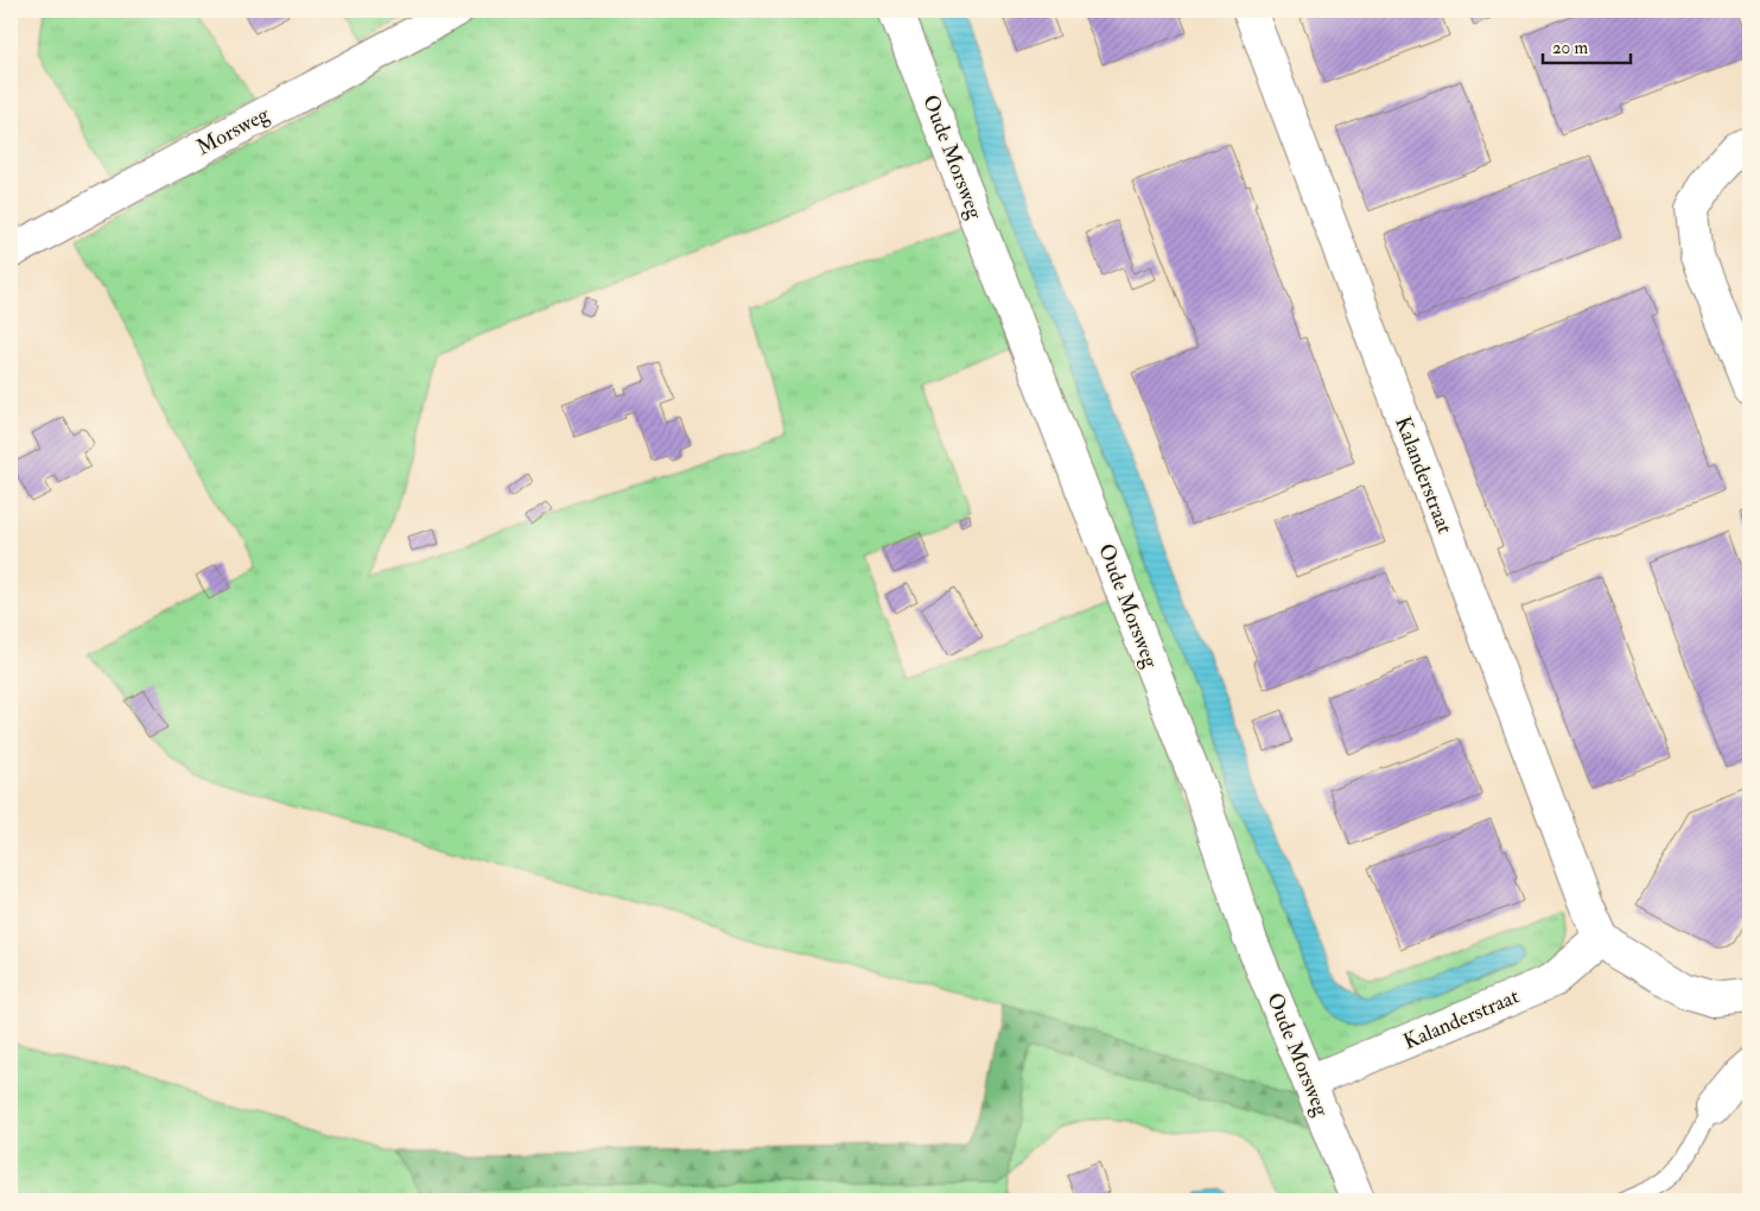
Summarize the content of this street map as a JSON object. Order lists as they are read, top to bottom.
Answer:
{
  "streets": {
    "street": ["Morsweg", "Oude Morsweg", "Kalanderstraat"]
  },
  "crossings": [
    ["Oude Morsweg", "Kalanderstraat"]
  ],
  "scale_bar": "20 m"
}
